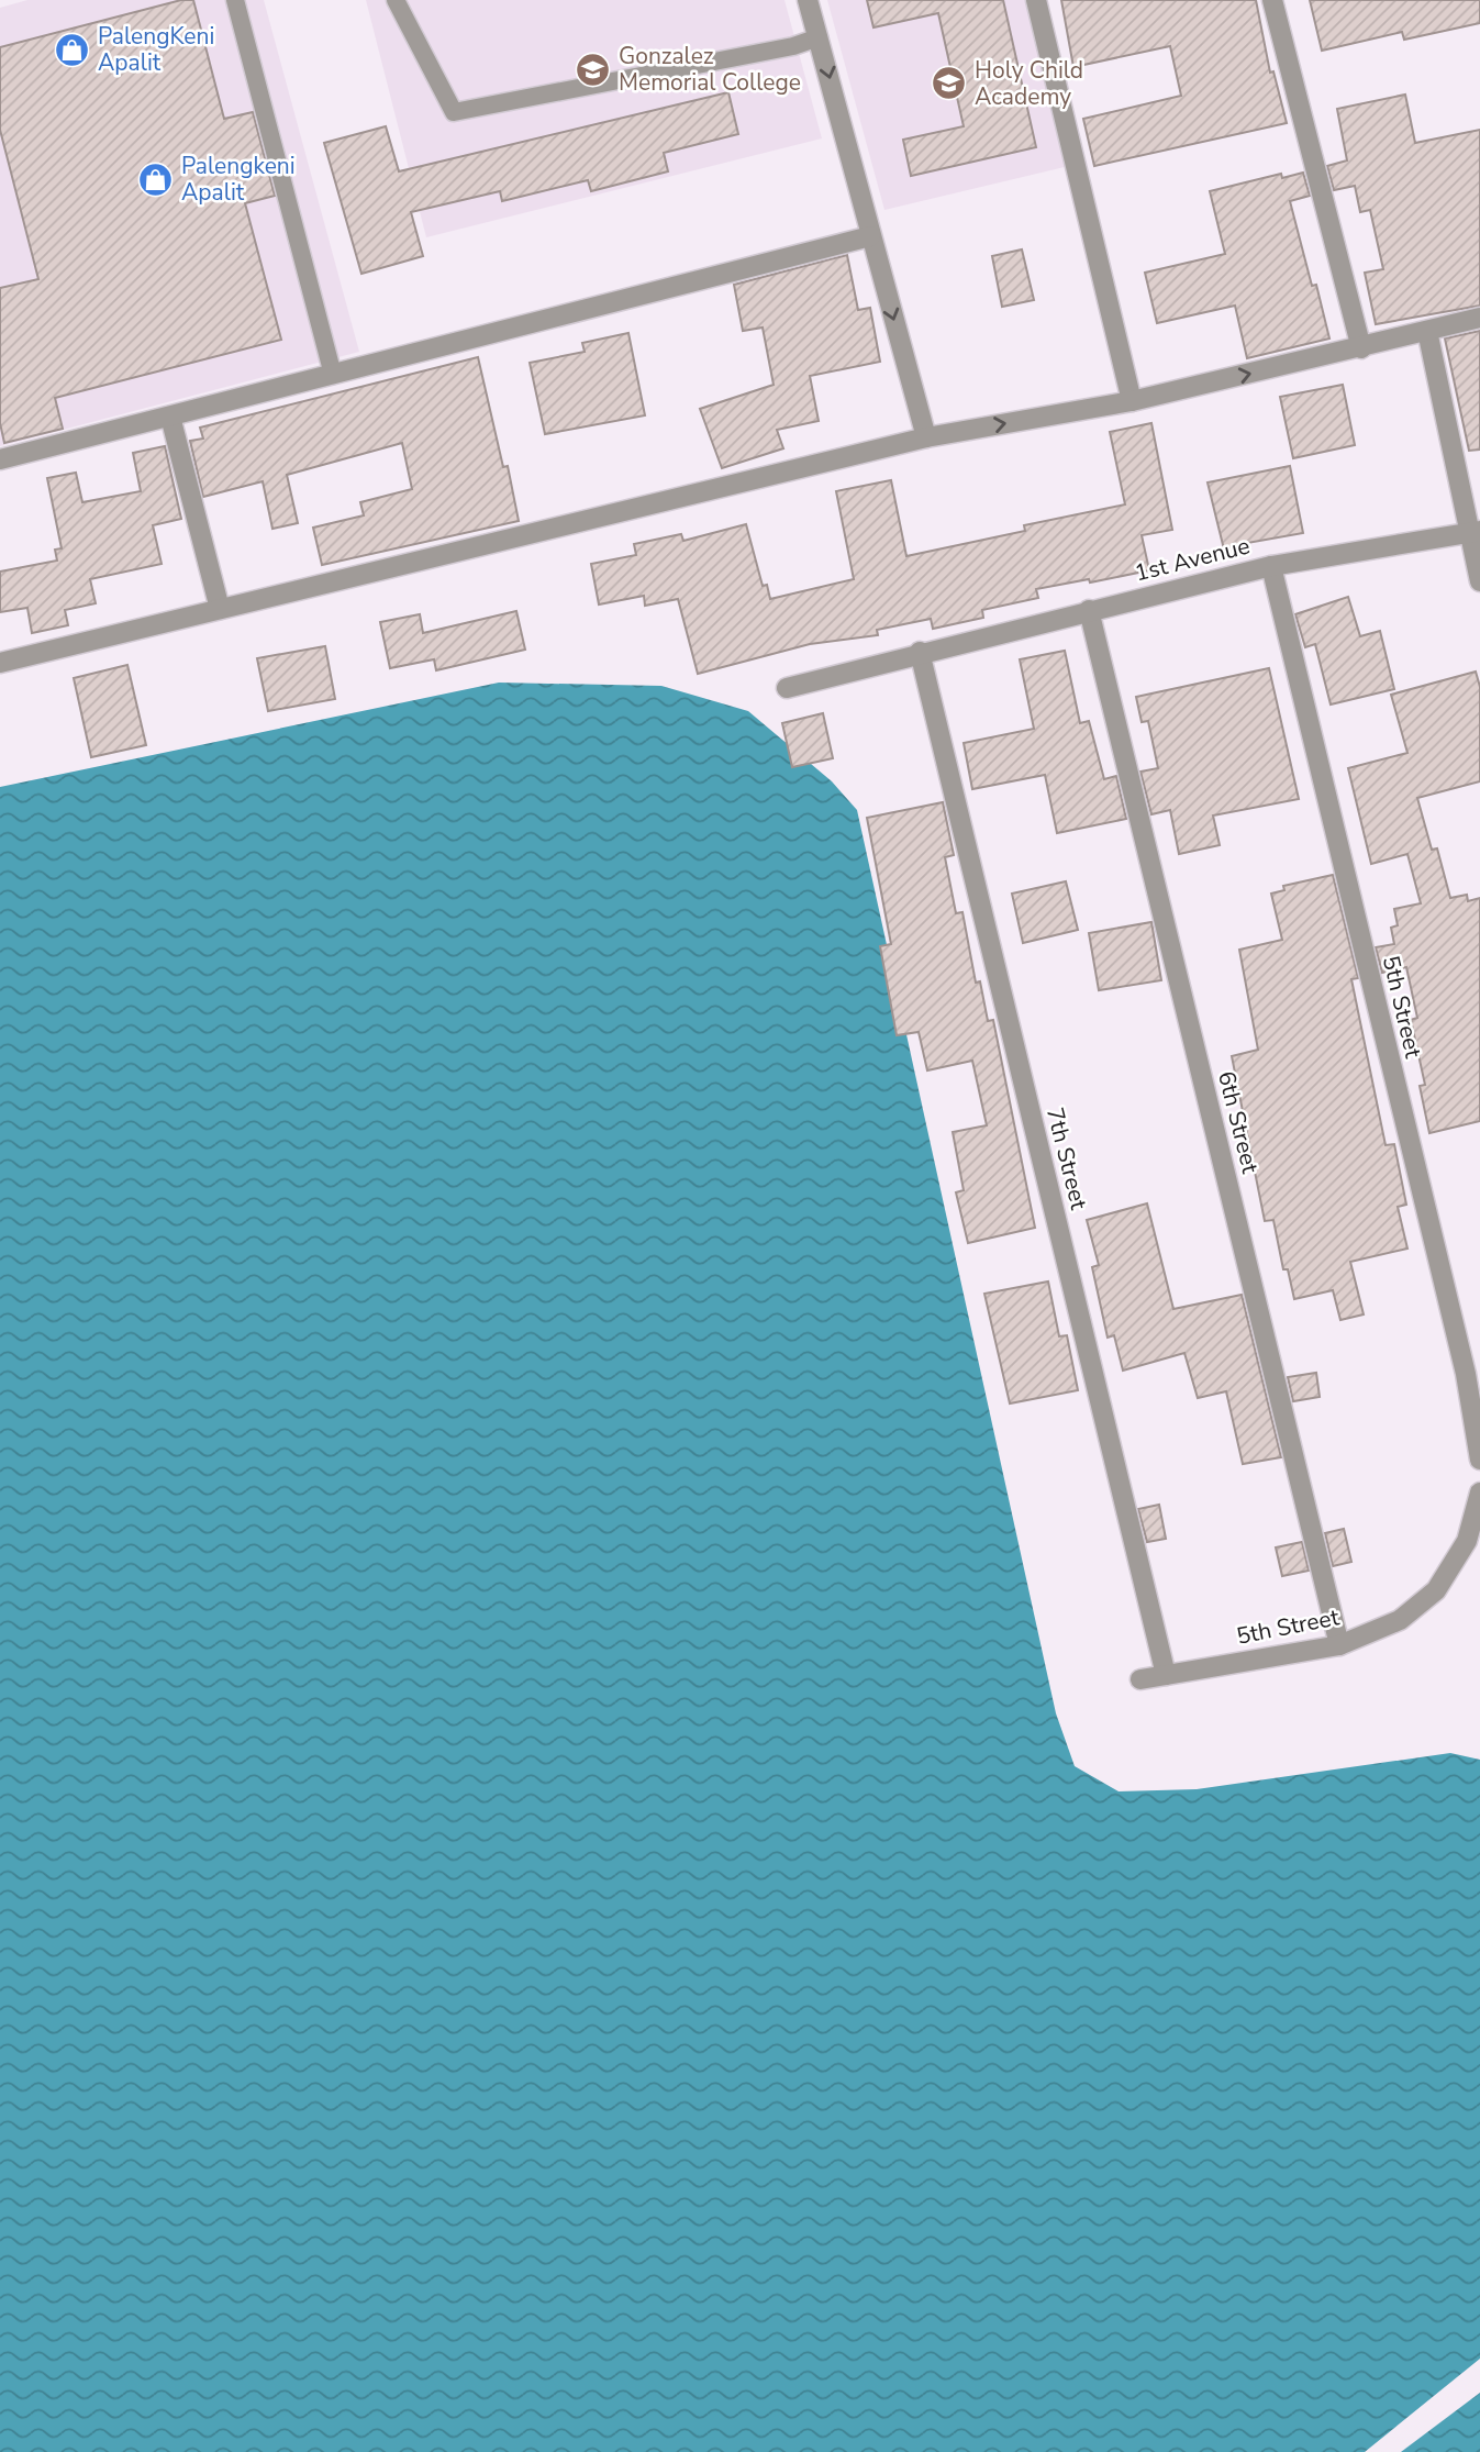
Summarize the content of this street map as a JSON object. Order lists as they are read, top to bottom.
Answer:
{
  "streets": {
    "street": [
      "1st Avenue",
      "5th Street",
      "6th Street",
      "7th Street"
    ]
  },
  "crossings": [
    ["1st Avenue", "5th Street"],
    ["1st Avenue", "6th Street"],
    ["1st Avenue", "7th Street"],
    ["5th Street", "6th Street"],
    ["5th Street", "7th Street"]
  ],
  "places": {
    "shop": ["PalengKeni Apalit", "Palengkeni Apalit"],
    "school or university": ["Gonzalez Memorial College", "Holy Child Academy"]
  }
}
